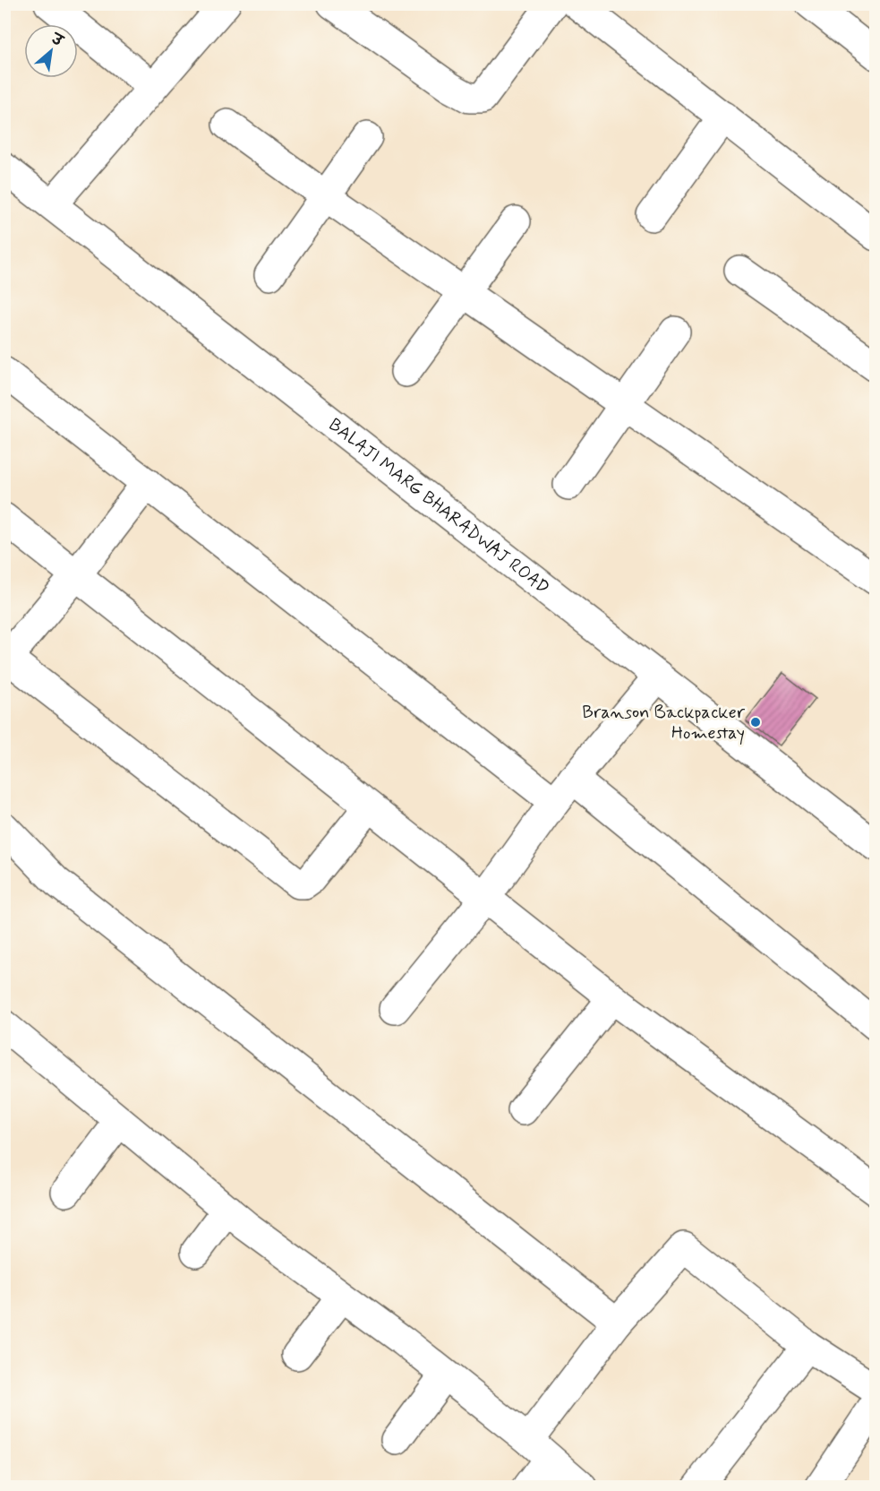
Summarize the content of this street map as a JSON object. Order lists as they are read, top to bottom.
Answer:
{
  "streets": {
    "street": ["BALAJI MARG BHARADWAJ ROAD"]
  },
  "places": ["Branson Backpacker Homestay"],
  "north": "top right"
}
